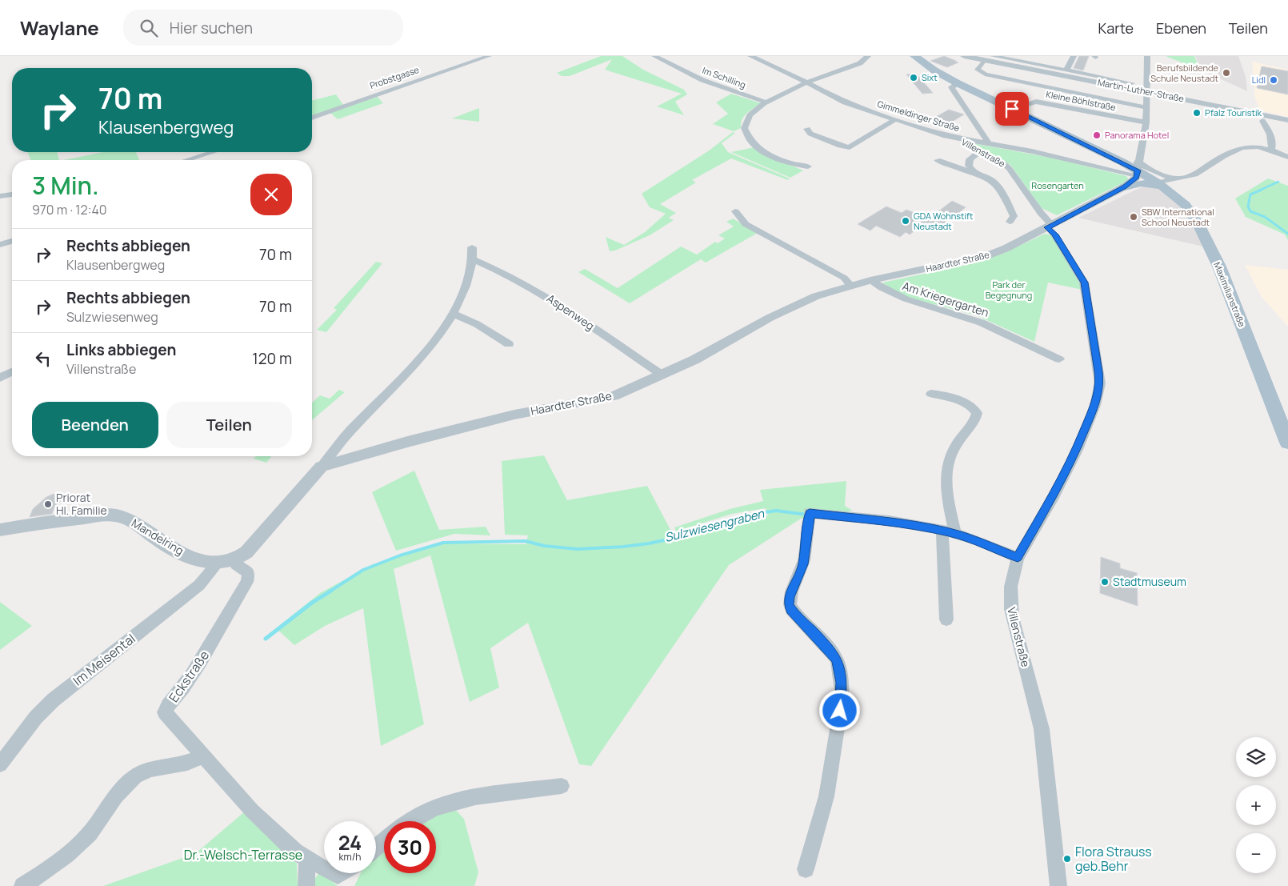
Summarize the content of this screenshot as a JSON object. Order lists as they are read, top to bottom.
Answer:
{
  "streets": {
    "main road": ["Maximilianstraße"],
    "street": [
      "Probstgasse",
      "Im Schilling",
      "Martin-Luther-Straße",
      "Kleine Böhlstraße",
      "Gimmeldinger Straße",
      "Villenstraße",
      "Haardter Straße",
      "Am Kriegergarten",
      "Aspenweg",
      "Mandelring",
      "Im Meisental",
      "Eckstraße"
    ]
  },
  "crossings": [
    ["Kleine Böhlstraße", "Maximilianstraße"],
    ["Gimmeldinger Straße", "Villenstraße"],
    ["Gimmeldinger Straße", "Haardter Straße"],
    ["Gimmeldinger Straße", "Maximilianstraße"],
    ["Villenstraße", "Haardter Straße"],
    ["Villenstraße", "Maximilianstraße"],
    ["Haardter Straße", "Maximilianstraße"],
    ["Haardter Straße", "Am Kriegergarten"],
    ["Haardter Straße", "Aspenweg"],
    ["Haardter Straße", "Mandelring"],
    ["Mandelring", "Im Meisental"],
    ["Mandelring", "Eckstraße"]
  ],
  "water": ["Sulzwiesengraben"],
  "parks": ["Rosengarten", "Park der Begegnung", "Dr.-Welsch-Terrasse"],
  "places": [
    "Berufsbildende Schule Neustadt",
    "Sixt",
    "Lidl",
    "Pfalz Touristik",
    "Panorama Hotel",
    "SBW International School Neustadt",
    "GDA Wohnstift Neustadt",
    "Priorat Hl. Familie",
    "Stadtmuseum",
    "Flora Strauss geb.Behr"
  ],
  "page": {
    "header": "Waylane",
    "search": "Hier suchen",
    "nav": ["Karte", "Ebenen", "Teilen"],
    "turn": ["70 m", "Klausenbergweg"],
    "heading": ["3 Min.", "970 m · 12:40"],
    "list": [
      {
        "name": "Rechts abbiegen",
        "note": "Klausenbergweg",
        "value": "70 m"
      },
      {
        "name": "Rechts abbiegen",
        "note": "Sulzwiesenweg",
        "value": "70 m"
      },
      {
        "name": "Links abbiegen",
        "note": "Villenstraße",
        "value": "120 m"
      }
    ],
    "buttons": ["Beenden", "Teilen"],
    "map_buttons": ["+", "−"],
    "speed": "24 km/h",
    "limit": "30"
  }
}
